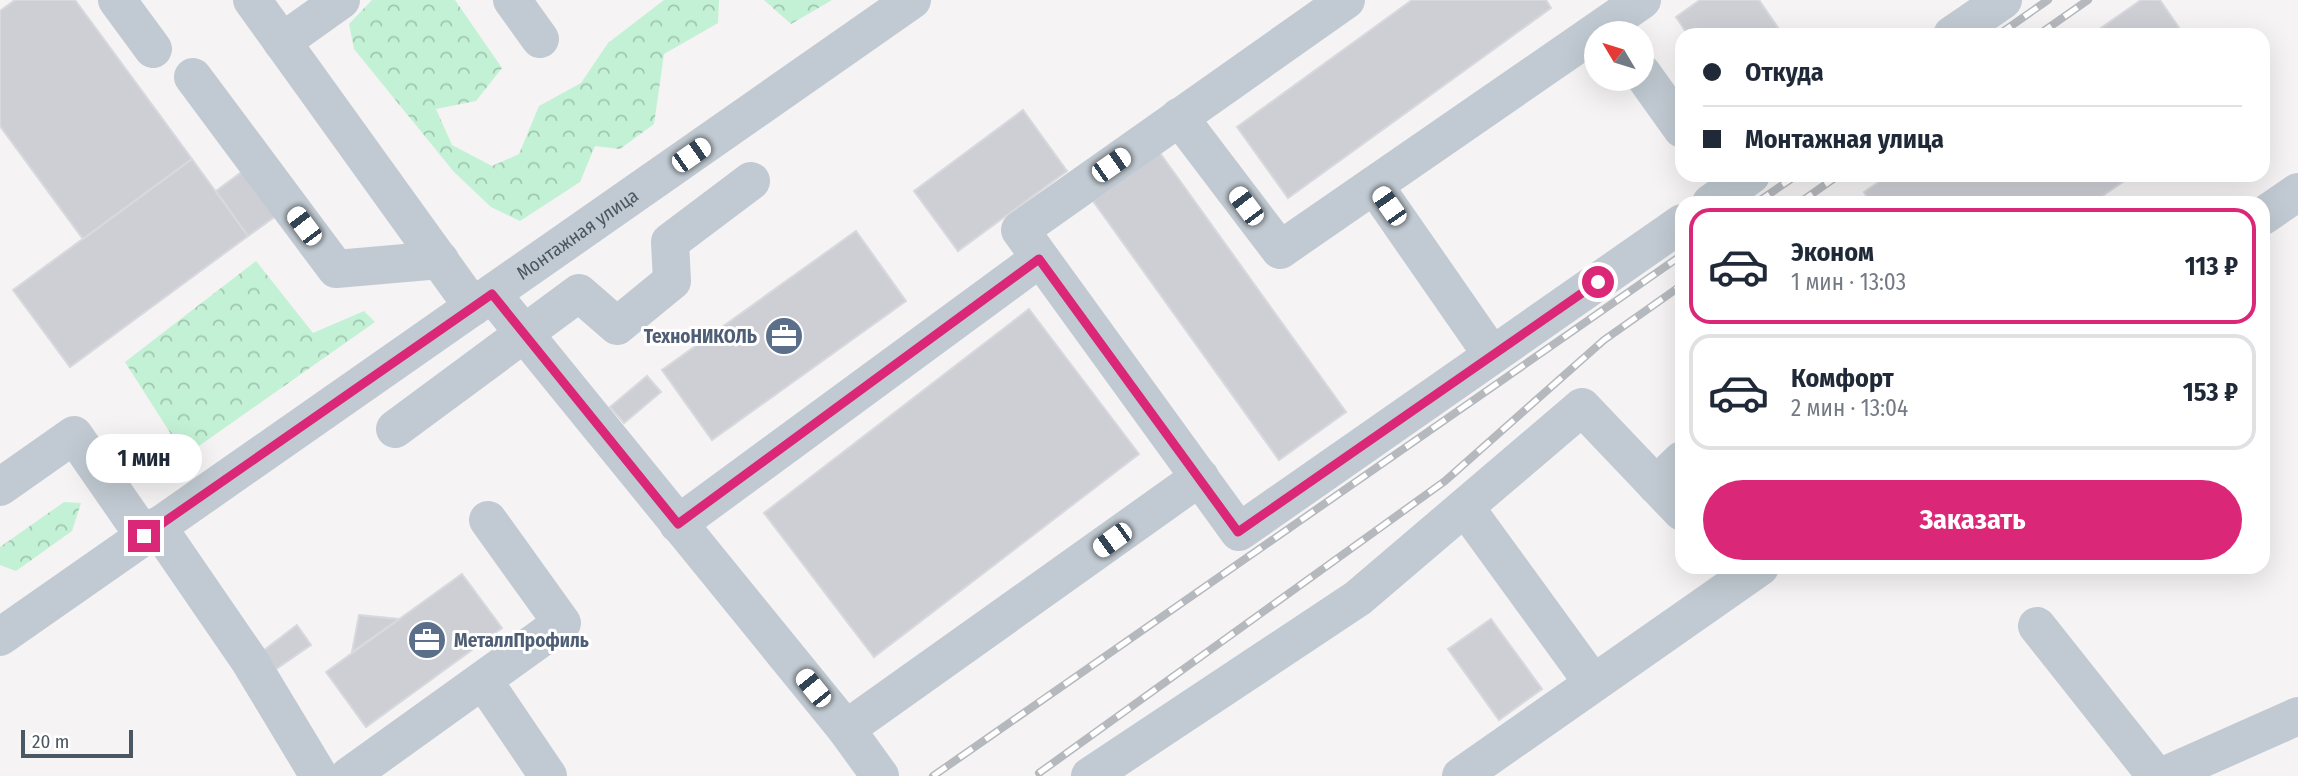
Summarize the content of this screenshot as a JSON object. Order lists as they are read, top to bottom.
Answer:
{
  "streets": {
    "street": ["Монтажная улица"]
  },
  "places": {
    "office": ["ТехноНИКОЛЬ", "МеталлПрофиль"]
  },
  "scale_bar": "20 m",
  "north": "top left",
  "page": {
    "banner": ["Откуда", "Монтажная улица"],
    "list": [
      {
        "name": "Эконом",
        "note": "1 мин · 13:03",
        "value": "113 ₽"
      },
      {
        "name": "Комфорт",
        "note": "2 мин · 13:04",
        "value": "153 ₽"
      }
    ],
    "bubble": "1 мин",
    "buttons": "Заказать",
    "scale": "20 m"
  }
}
